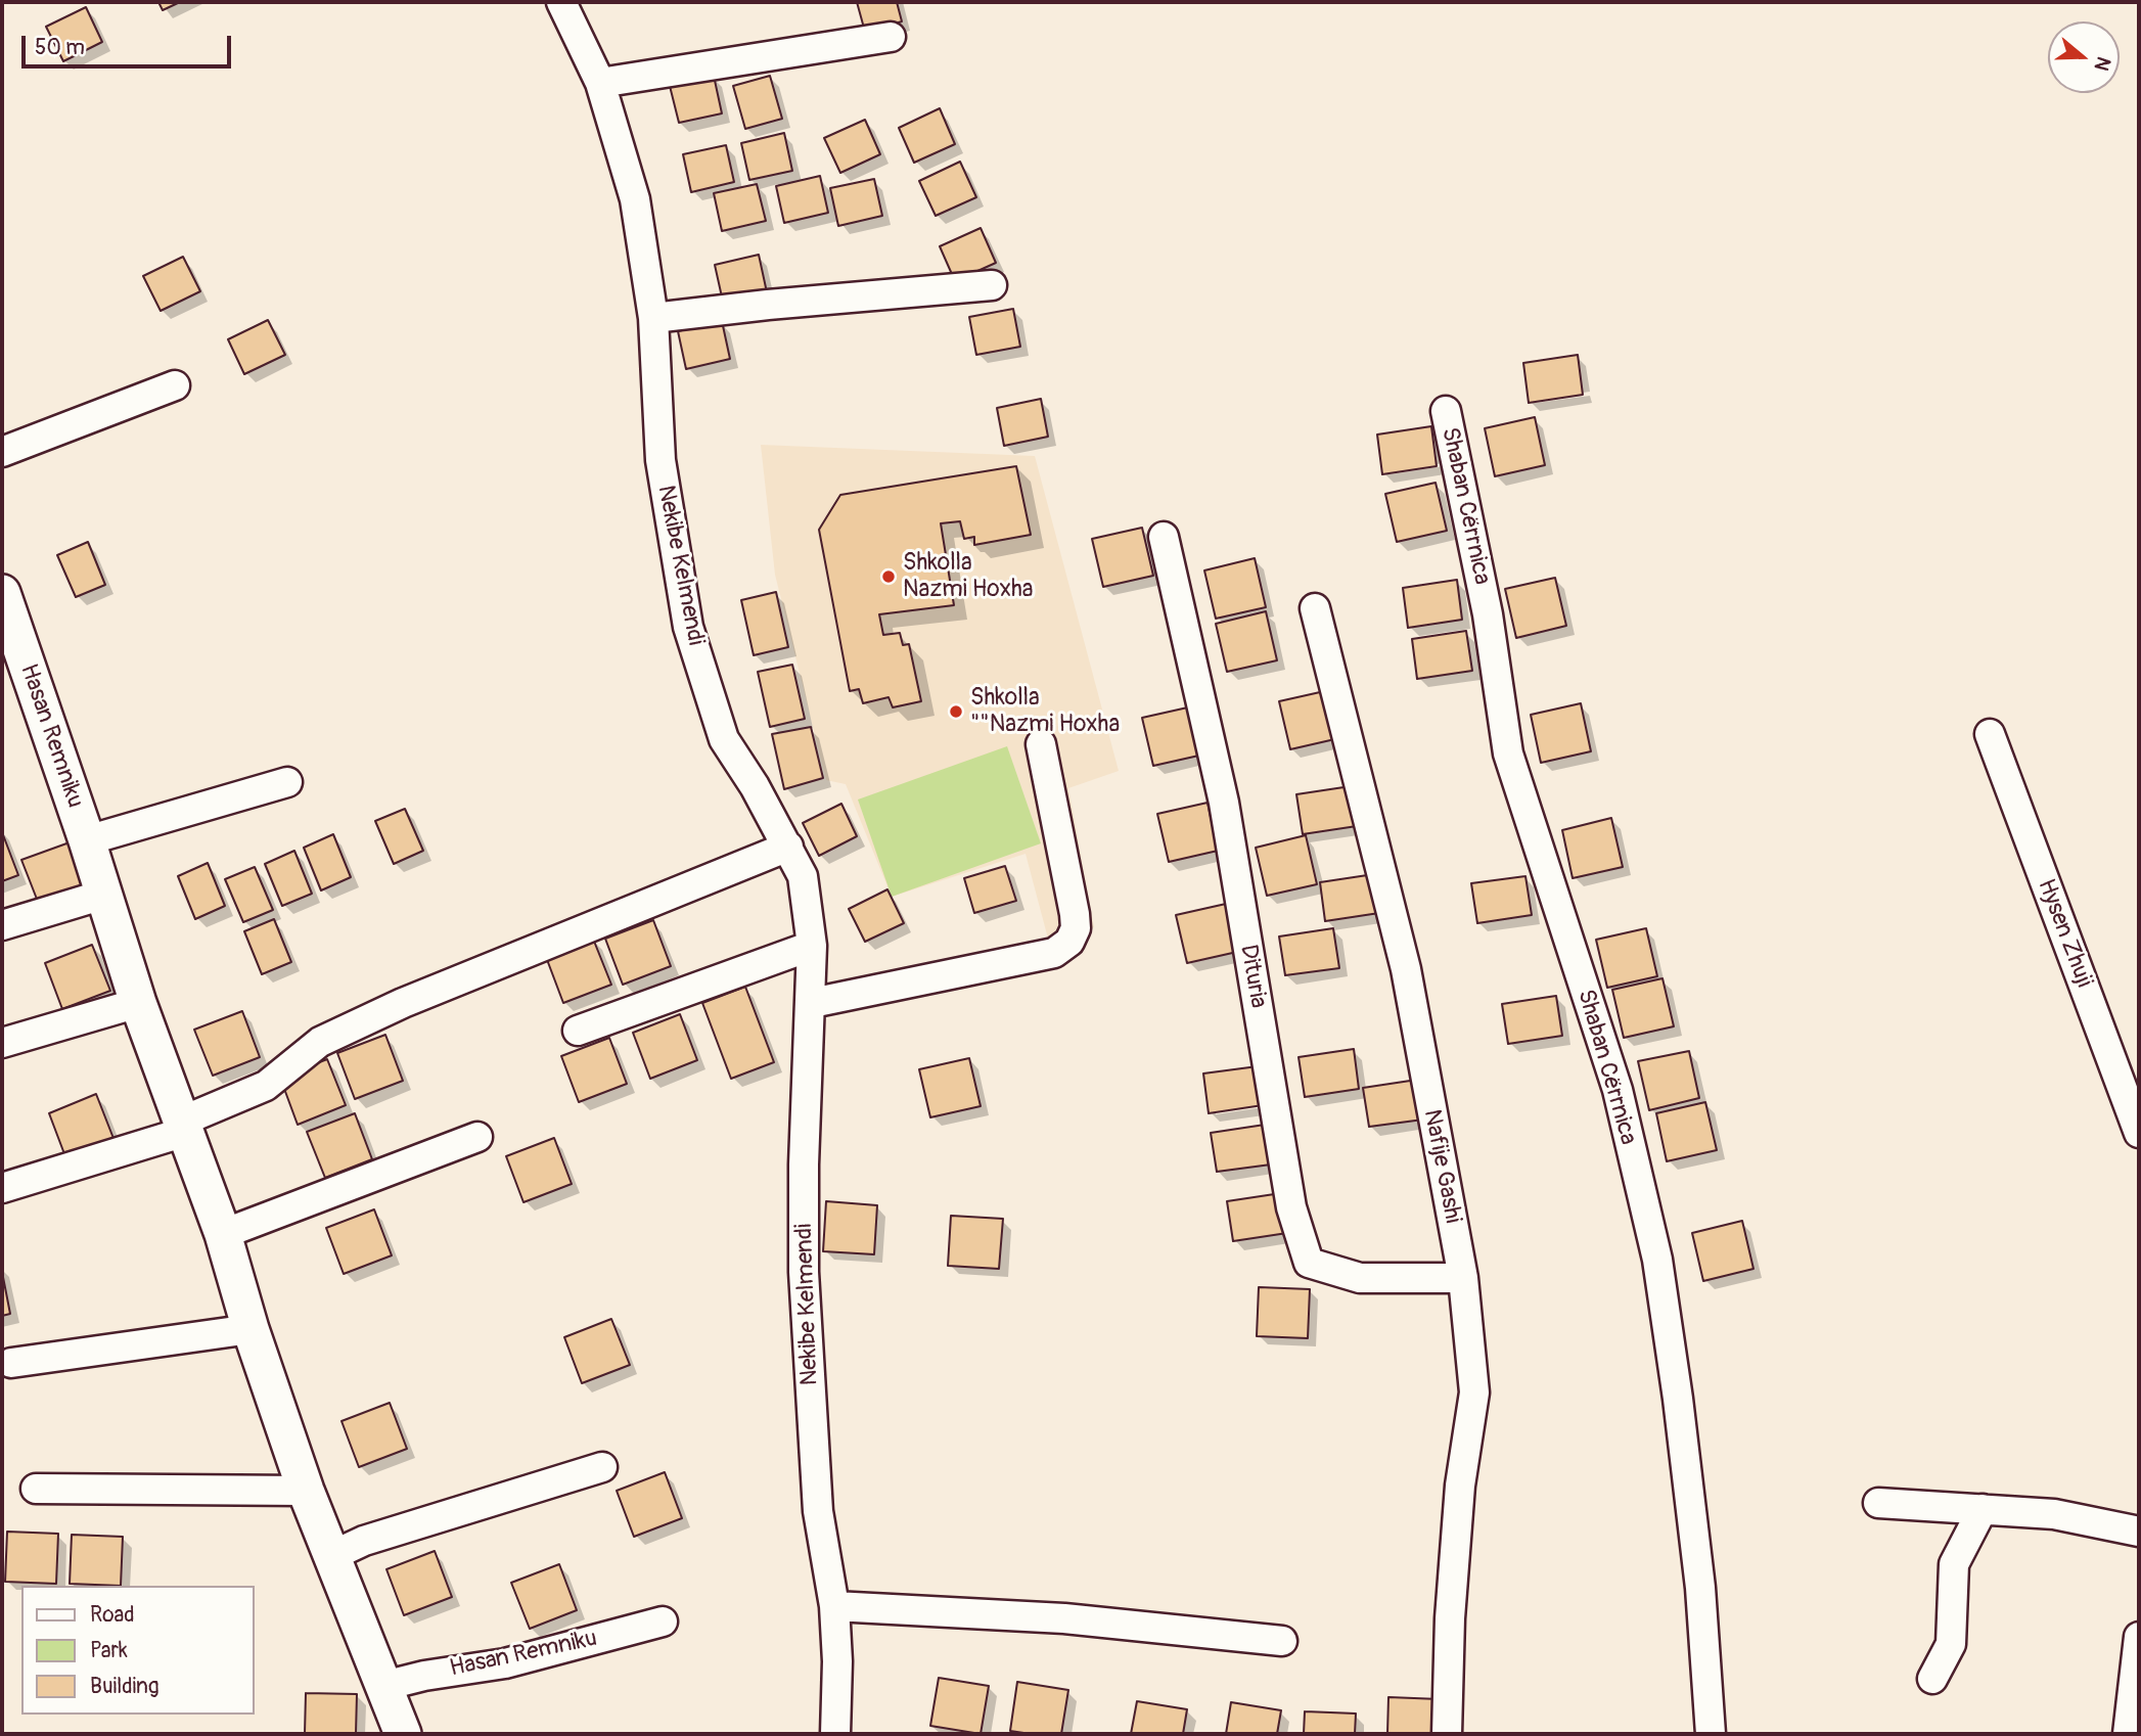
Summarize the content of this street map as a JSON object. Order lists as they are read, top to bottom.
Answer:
{
  "streets": {
    "street": [
      "Shaban Cërrnica",
      "Nekibe Kelmendi",
      "Hasan Remniku",
      "Hysen Zhuji",
      "Dituria",
      "Nafije Gashi"
    ]
  },
  "crossings": [
    ["Dituria", "Nafije Gashi"]
  ],
  "places": ["Shkolla Nazmi Hoxha", "Shkolla \"\"Nazmi Hoxha"],
  "legend": ["Road", "Park", "Building"],
  "scale_bar": "50 m",
  "north": "right"
}
